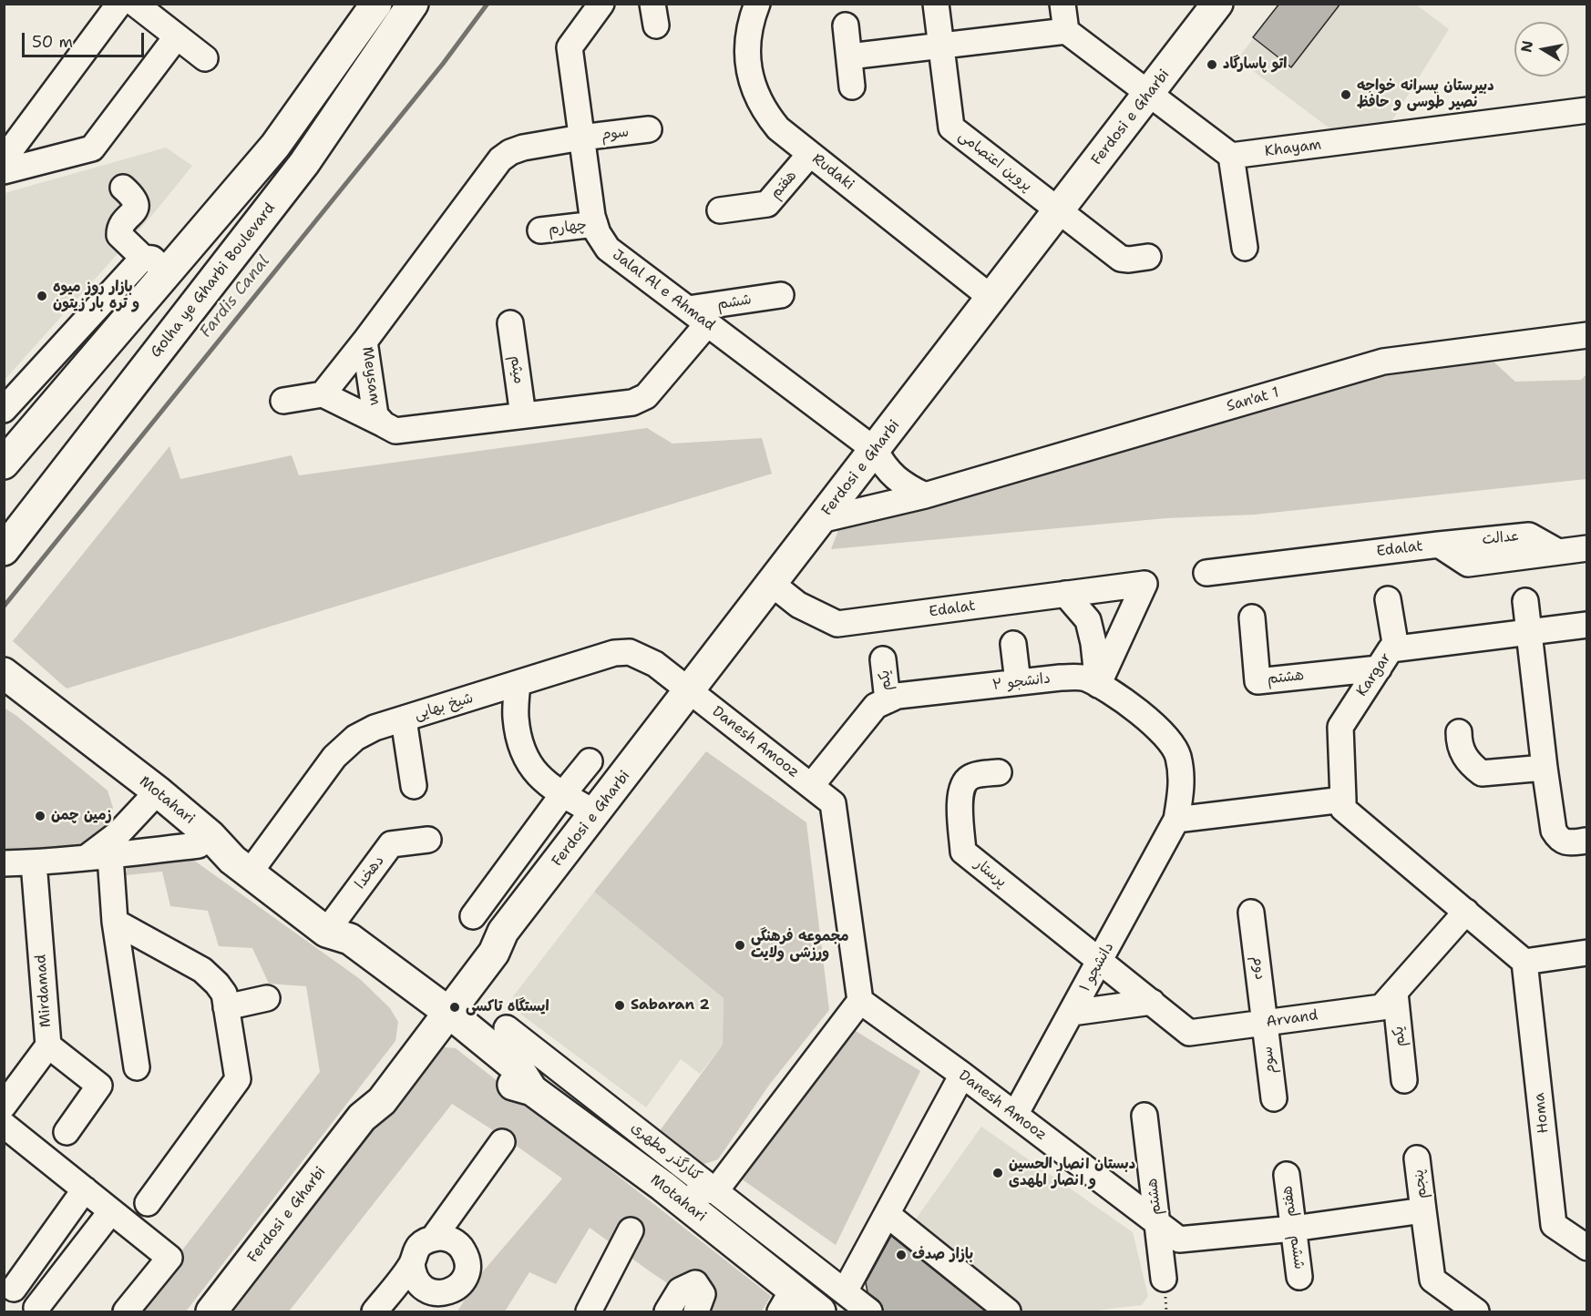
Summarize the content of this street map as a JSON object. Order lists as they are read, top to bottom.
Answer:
{
  "streets": {
    "main road": ["Ferdosi e Gharbi", "Golha ye Gharbi Boulevard", "Motahari"],
    "street": [
      "سوم",
      "Khayam",
      "پروین اعتصامی",
      "Rudaki",
      "هفتم",
      "چهارم",
      "Jalal Al e Ahmad",
      "ششم",
      "میثم",
      "Meysam",
      "San'at 1",
      "Edalat",
      "Kargar",
      "هشتم",
      "یکم",
      "دانشجو ۲",
      "شیخ بهایی",
      "Danesh Amooz",
      "دهخدا",
      "پرستار",
      "دانشجو ۱",
      "دوم",
      "Mirdamad",
      "Arvand",
      "Homa",
      "کنارگذر مطهری",
      "پنجم"
    ]
  },
  "crossings": [
    ["Ferdosi e Gharbi", "پروین اعتصامی"],
    ["Ferdosi e Gharbi", "Rudaki"],
    ["Ferdosi e Gharbi", "Jalal Al e Ahmad"],
    ["Ferdosi e Gharbi", "San'at 1"],
    ["Ferdosi e Gharbi", "Edalat"],
    ["Ferdosi e Gharbi", "شیخ بهایی"],
    ["Ferdosi e Gharbi", "Danesh Amooz"],
    ["Ferdosi e Gharbi", "Motahari"],
    ["سوم", "Jalal Al e Ahmad"],
    ["سوم", "Meysam"],
    ["سوم", "دوم"],
    ["سوم", "Arvand"],
    ["Rudaki", "هفتم"],
    ["هفتم", "ششم"],
    ["هفتم", "Danesh Amooz"],
    ["چهارم", "Jalal Al e Ahmad"],
    ["Jalal Al e Ahmad", "ششم"],
    ["Jalal Al e Ahmad", "Meysam"],
    ["ششم", "Danesh Amooz"],
    ["میثم", "Meysam"],
    ["Edalat", "دانشجو ۲"],
    ["Kargar", "هشتم"],
    ["هشتم", "Danesh Amooz"],
    ["یکم", "دانشجو ۲"],
    ["یکم", "Arvand"],
    ["دانشجو ۲", "Danesh Amooz"],
    ["دانشجو ۲", "دانشجو ۱"],
    ["شیخ بهایی", "Danesh Amooz"],
    ["شیخ بهایی", "Motahari"],
    ["Danesh Amooz", "دانشجو ۱"],
    ["Danesh Amooz", "کنارگذر مطهری"],
    ["Danesh Amooz", "پنجم"],
    ["Motahari", "دهخدا"],
    ["پرستار", "دانشجو ۱"],
    ["پرستار", "Arvand"],
    ["دانشجو ۱", "Arvand"],
    ["دوم", "Arvand"]
  ],
  "water": ["Fardis Canal"],
  "places": [
    "اتو پاسارگاد",
    "دبیرستان پسرانه خواجه نصیر طوسی و حافظ",
    "بازار روز میوه و تره بار زیتون",
    "زمین چمن",
    "مجموعه فرهنگی ورزشی ولایت",
    "Sabaran 2",
    "ایستگاه تاکسی",
    "دبستان انصار الحسین و انصار المهدی",
    "بازار صدف"
  ],
  "scale_bar": "50 m",
  "north": "left"
}
